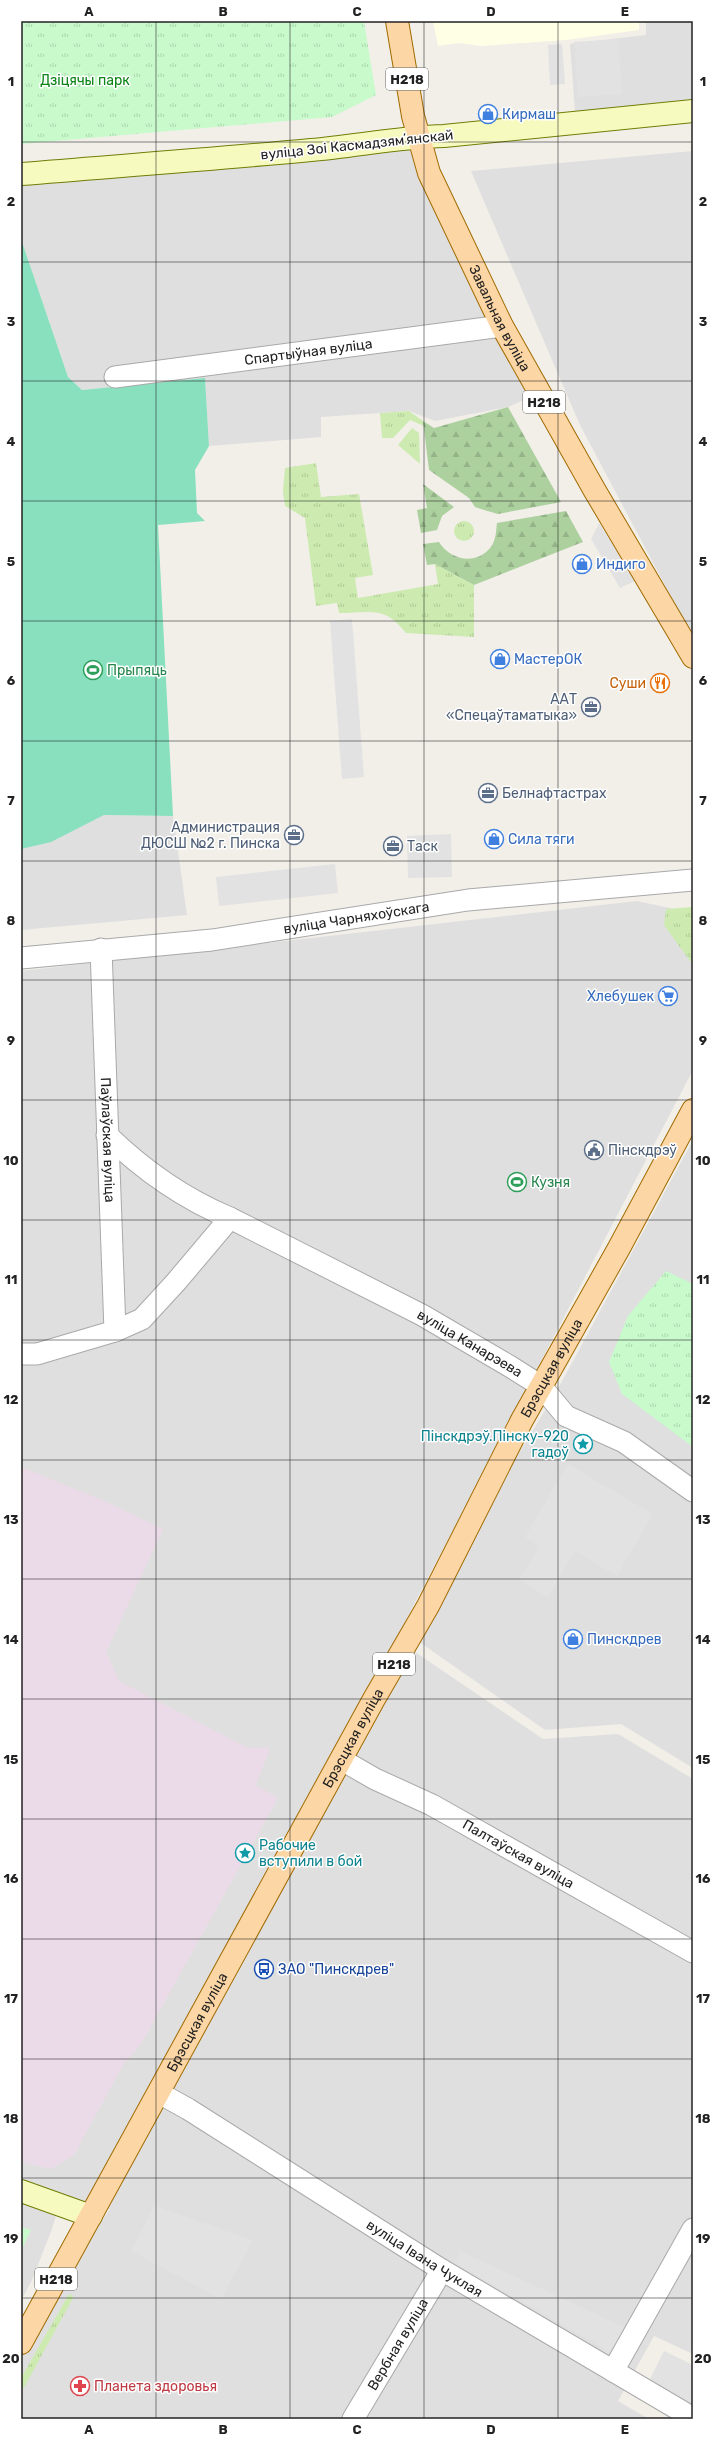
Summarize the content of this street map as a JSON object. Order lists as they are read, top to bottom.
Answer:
{
  "streets": {
    "main road": [
      "Н218",
      "вуліца Зоі Касмадзямʼянскай",
      "Завальная вуліца",
      "Брэсцкая вуліца"
    ],
    "street": [
      "Спартыўная вуліца",
      "вуліца Чарняхоўскага",
      "Паўлаўская вуліца",
      "вуліца Канарэева",
      "Палтаўская вуліца",
      "вуліца Івана Чуклая",
      "Вербная вуліца"
    ]
  },
  "crossings": [
    ["вуліца Зоі Касмадзямʼянскай", "Завальная вуліца"],
    ["Завальная вуліца", "Спартыўная вуліца"],
    ["вуліца Чарняхоўскага", "Паўлаўская вуліца"],
    ["Паўлаўская вуліца", "вуліца Канарэева"],
    ["вуліца Канарэева", "Брэсцкая вуліца"],
    ["Брэсцкая вуліца", "Палтаўская вуліца"],
    ["Брэсцкая вуліца", "вуліца Івана Чуклая"],
    ["вуліца Івана Чуклая", "Вербная вуліца"]
  ],
  "parks": ["Дзіцячы парк"],
  "places": {
    "shop": [
      "Кирмаш",
      "Индиго",
      "МастерОК",
      "Сила тяги",
      "Пинскдрев"
    ],
    "sports": ["Прыпяць", "Кузня"],
    "restaurant": ["Суши"],
    "office": [
      "ААТ «Спецаўтаматыка»",
      "Белнафтастрах",
      "Администрация ДЮСШ №2 г. Пинска",
      "Таск"
    ],
    "supermarket": ["Хлебушек"],
    "public building": ["Пінскдрэў"],
    "place": ["Пінскдрэў.Пінску-920 гадоў", "Рабочие вступили в бой"],
    "bus stop": ["ЗАО \"Пинскдрев\""],
    "pharmacy": ["Планета здоровья"]
  },
  "grid": {
    "columns": [
      "A",
      "B",
      "C",
      "D",
      "E"
    ],
    "rows": [
      "1",
      "2",
      "3",
      "4",
      "5",
      "6",
      "7",
      "8",
      "9",
      "10",
      "11",
      "12",
      "13",
      "14",
      "15",
      "16",
      "17",
      "18",
      "19",
      "20"
    ]
  }
}
